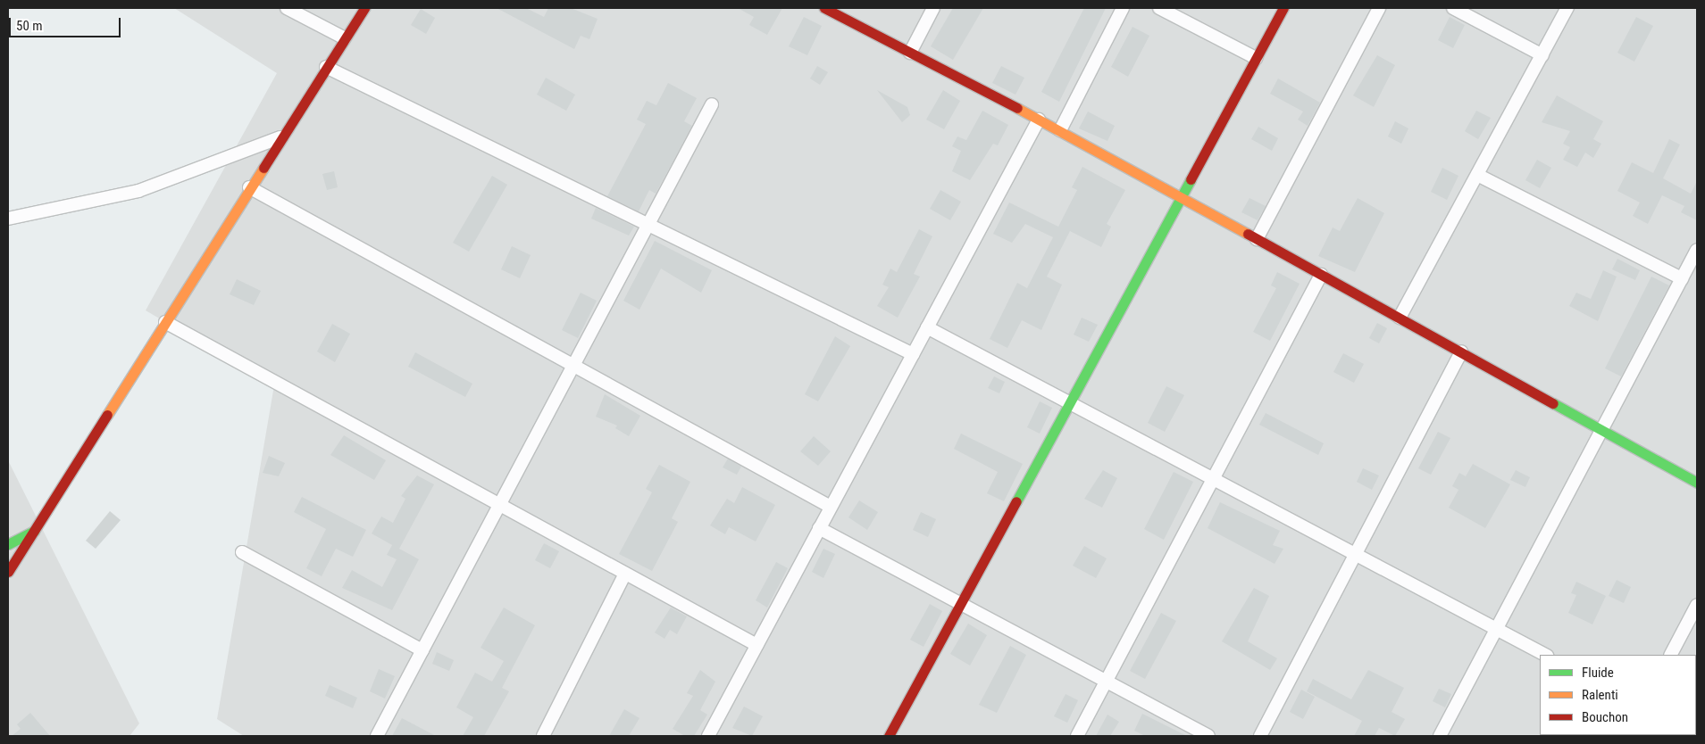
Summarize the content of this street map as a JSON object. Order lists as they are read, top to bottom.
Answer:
{
  "legend": ["Fluide", "Ralenti", "Bouchon"],
  "scale_bar": "50 m"
}
